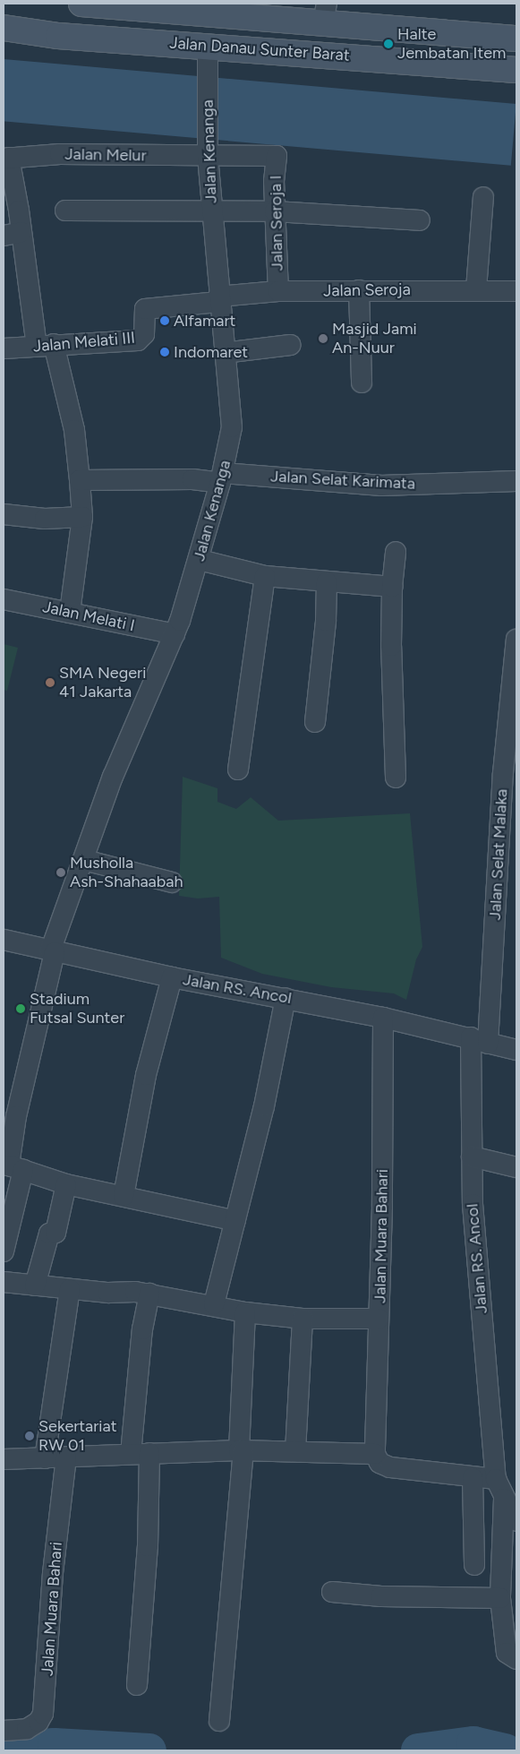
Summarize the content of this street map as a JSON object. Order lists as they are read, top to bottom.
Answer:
{
  "streets": {
    "main road": ["Jalan Danau Sunter Barat"],
    "street": [
      "Jalan Kenanga",
      "Jalan Melur",
      "Jalan Seroja I",
      "Jalan Seroja",
      "Jalan Melati III",
      "Jalan Selat Karimata",
      "Jalan Melati I",
      "Jalan Selat Malaka",
      "Jalan RS. Ancol",
      "Jalan Muara Bahari"
    ]
  },
  "crossings": [
    ["Jalan Danau Sunter Barat", "Jalan Kenanga"],
    ["Jalan Kenanga", "Jalan Melur"],
    ["Jalan Kenanga", "Jalan Seroja"],
    ["Jalan Kenanga", "Jalan Melati III"],
    ["Jalan Kenanga", "Jalan Selat Karimata"],
    ["Jalan Kenanga", "Jalan Melati I"],
    ["Jalan Kenanga", "Jalan RS. Ancol"],
    ["Jalan Melur", "Jalan Seroja I"],
    ["Jalan Seroja I", "Jalan Seroja"],
    ["Jalan Seroja", "Jalan Melati III"],
    ["Jalan Selat Malaka", "Jalan RS. Ancol"],
    ["Jalan RS. Ancol", "Jalan Muara Bahari"]
  ],
  "places": [
    "Halte Jembatan Item",
    "Alfamart",
    "Masjid Jami An-Nuur",
    "Indomaret",
    "SMA Negeri 41 Jakarta",
    "Musholla Ash-Shahaabah",
    "Stadium Futsal Sunter",
    "Sekertariat RW 01"
  ]
}
